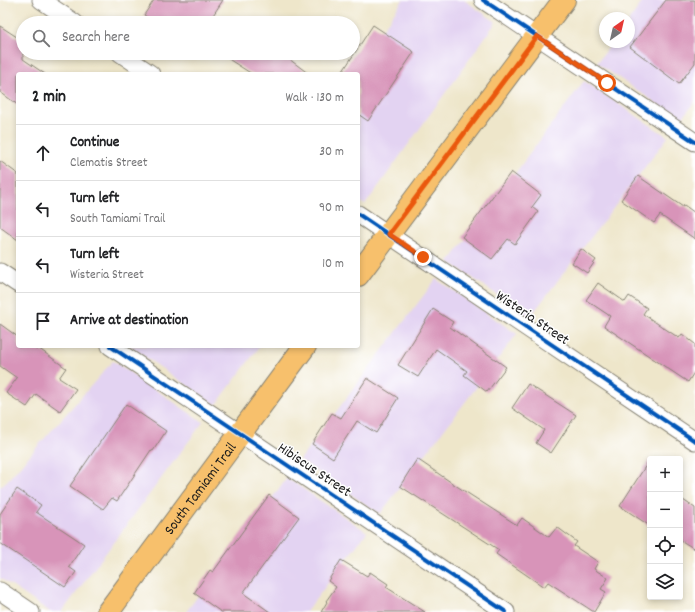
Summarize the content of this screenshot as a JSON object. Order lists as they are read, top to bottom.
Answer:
{
  "streets": {
    "main road": ["South Tamiami Trail"],
    "street": ["Wisteria Street", "Hibiscus Street"]
  },
  "crossings": [
    ["Hibiscus Street", "South Tamiami Trail"]
  ],
  "north": "top right",
  "page": {
    "search": "Search here",
    "heading": ["2 min", "Walk · 130 m"],
    "list": [
      ["Continue", "Clematis Street", "30 m"],
      ["Turn left", "South Tamiami Trail", "90 m"],
      ["Turn left", "Wisteria Street", "10 m"],
      "Arrive at destination"
    ],
    "map_buttons": ["+", "−"]
  }
}
